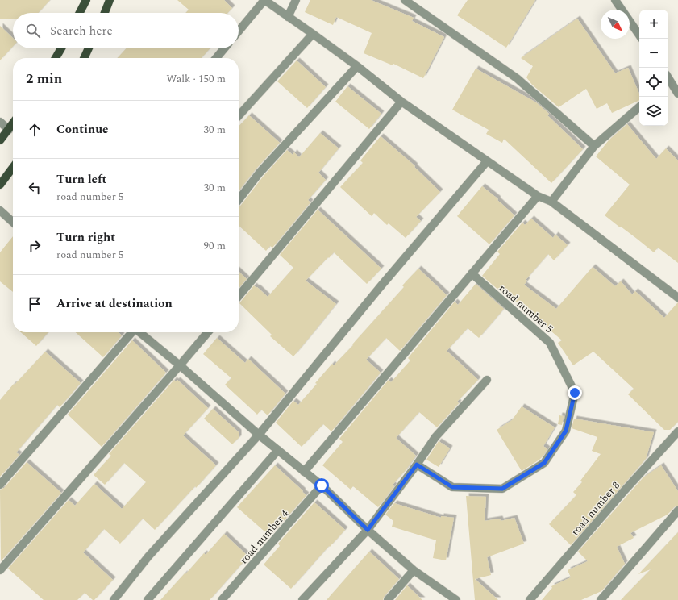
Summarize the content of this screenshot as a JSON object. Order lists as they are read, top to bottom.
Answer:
{
  "streets": {
    "street": ["road number 5", "road number 8", "road number 4"]
  },
  "north": "bottom right",
  "page": {
    "map_buttons": ["+", "−"],
    "search": "Search here",
    "heading": ["2 min", "Walk · 150 m"],
    "list": [
      ["Continue", "30 m"],
      ["Turn left", "road number 5", "30 m"],
      ["Turn right", "road number 5", "90 m"],
      "Arrive at destination"
    ]
  }
}
